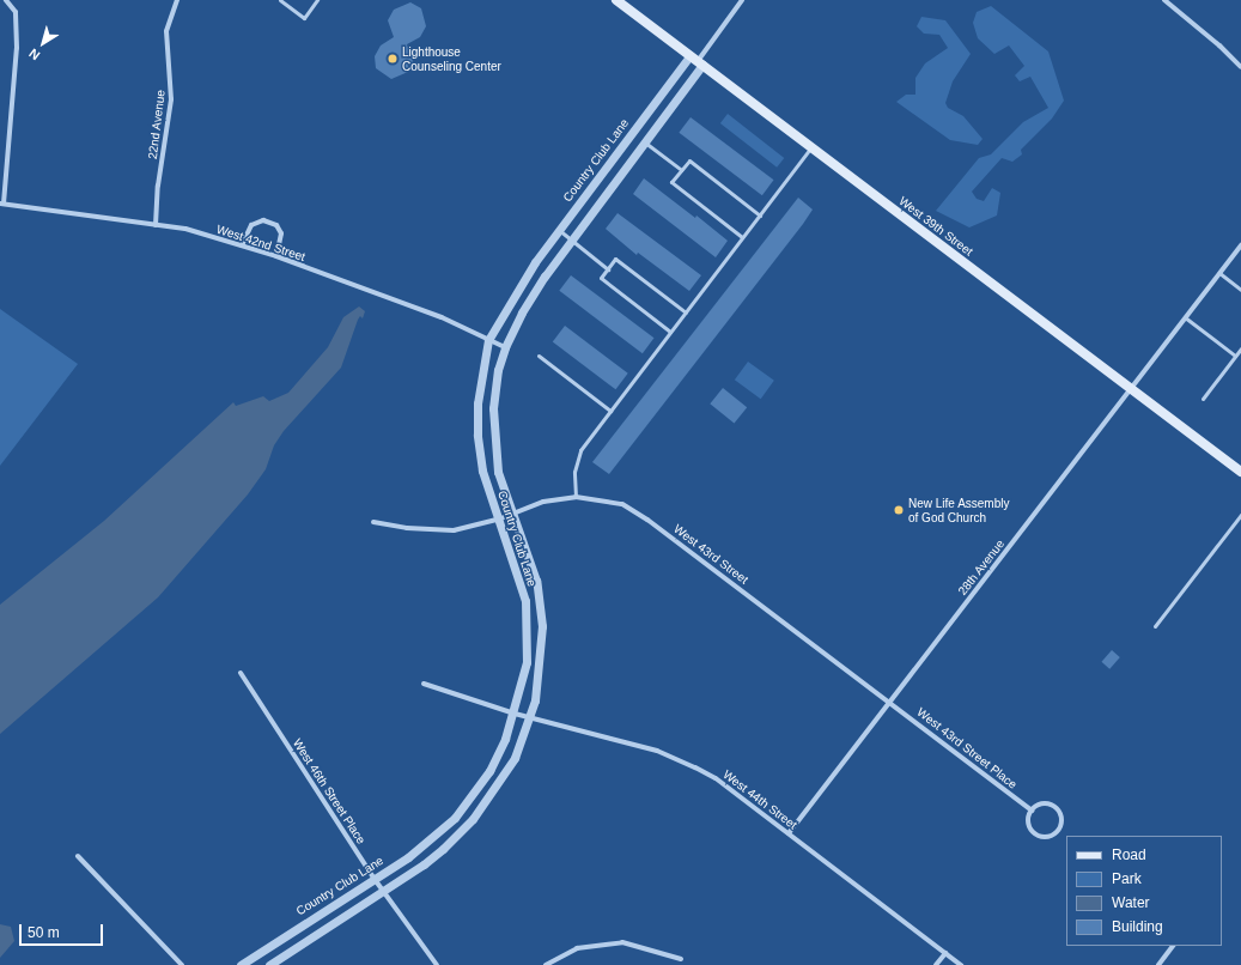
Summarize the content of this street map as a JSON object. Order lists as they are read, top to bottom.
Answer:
{
  "streets": {
    "main road": ["West 39th Street"],
    "street": [
      "22nd Avenue",
      "Country Club Lane",
      "West 42nd Street",
      "West 43rd Street",
      "28th Avenue",
      "West 43rd Street Place",
      "West 46th Street Place",
      "West 44th Street"
    ]
  },
  "crossings": [
    ["22nd Avenue", "West 42nd Street"],
    ["Country Club Lane", "West 39th Street"],
    ["Country Club Lane", "West 42nd Street"],
    ["Country Club Lane", "West 43rd Street"],
    ["Country Club Lane", "West 46th Street Place"],
    ["Country Club Lane", "West 44th Street"],
    ["West 39th Street", "28th Avenue"],
    ["West 43rd Street", "28th Avenue"],
    ["West 43rd Street", "West 43rd Street Place"],
    ["28th Avenue", "West 43rd Street Place"],
    ["28th Avenue", "West 44th Street"]
  ],
  "places": ["Lighthouse Counseling Center", "New Life Assembly of God Church"],
  "legend": [
    "Road",
    "Park",
    "Water",
    "Building"
  ],
  "scale_bar": "50 m",
  "north": "bottom left"
}
